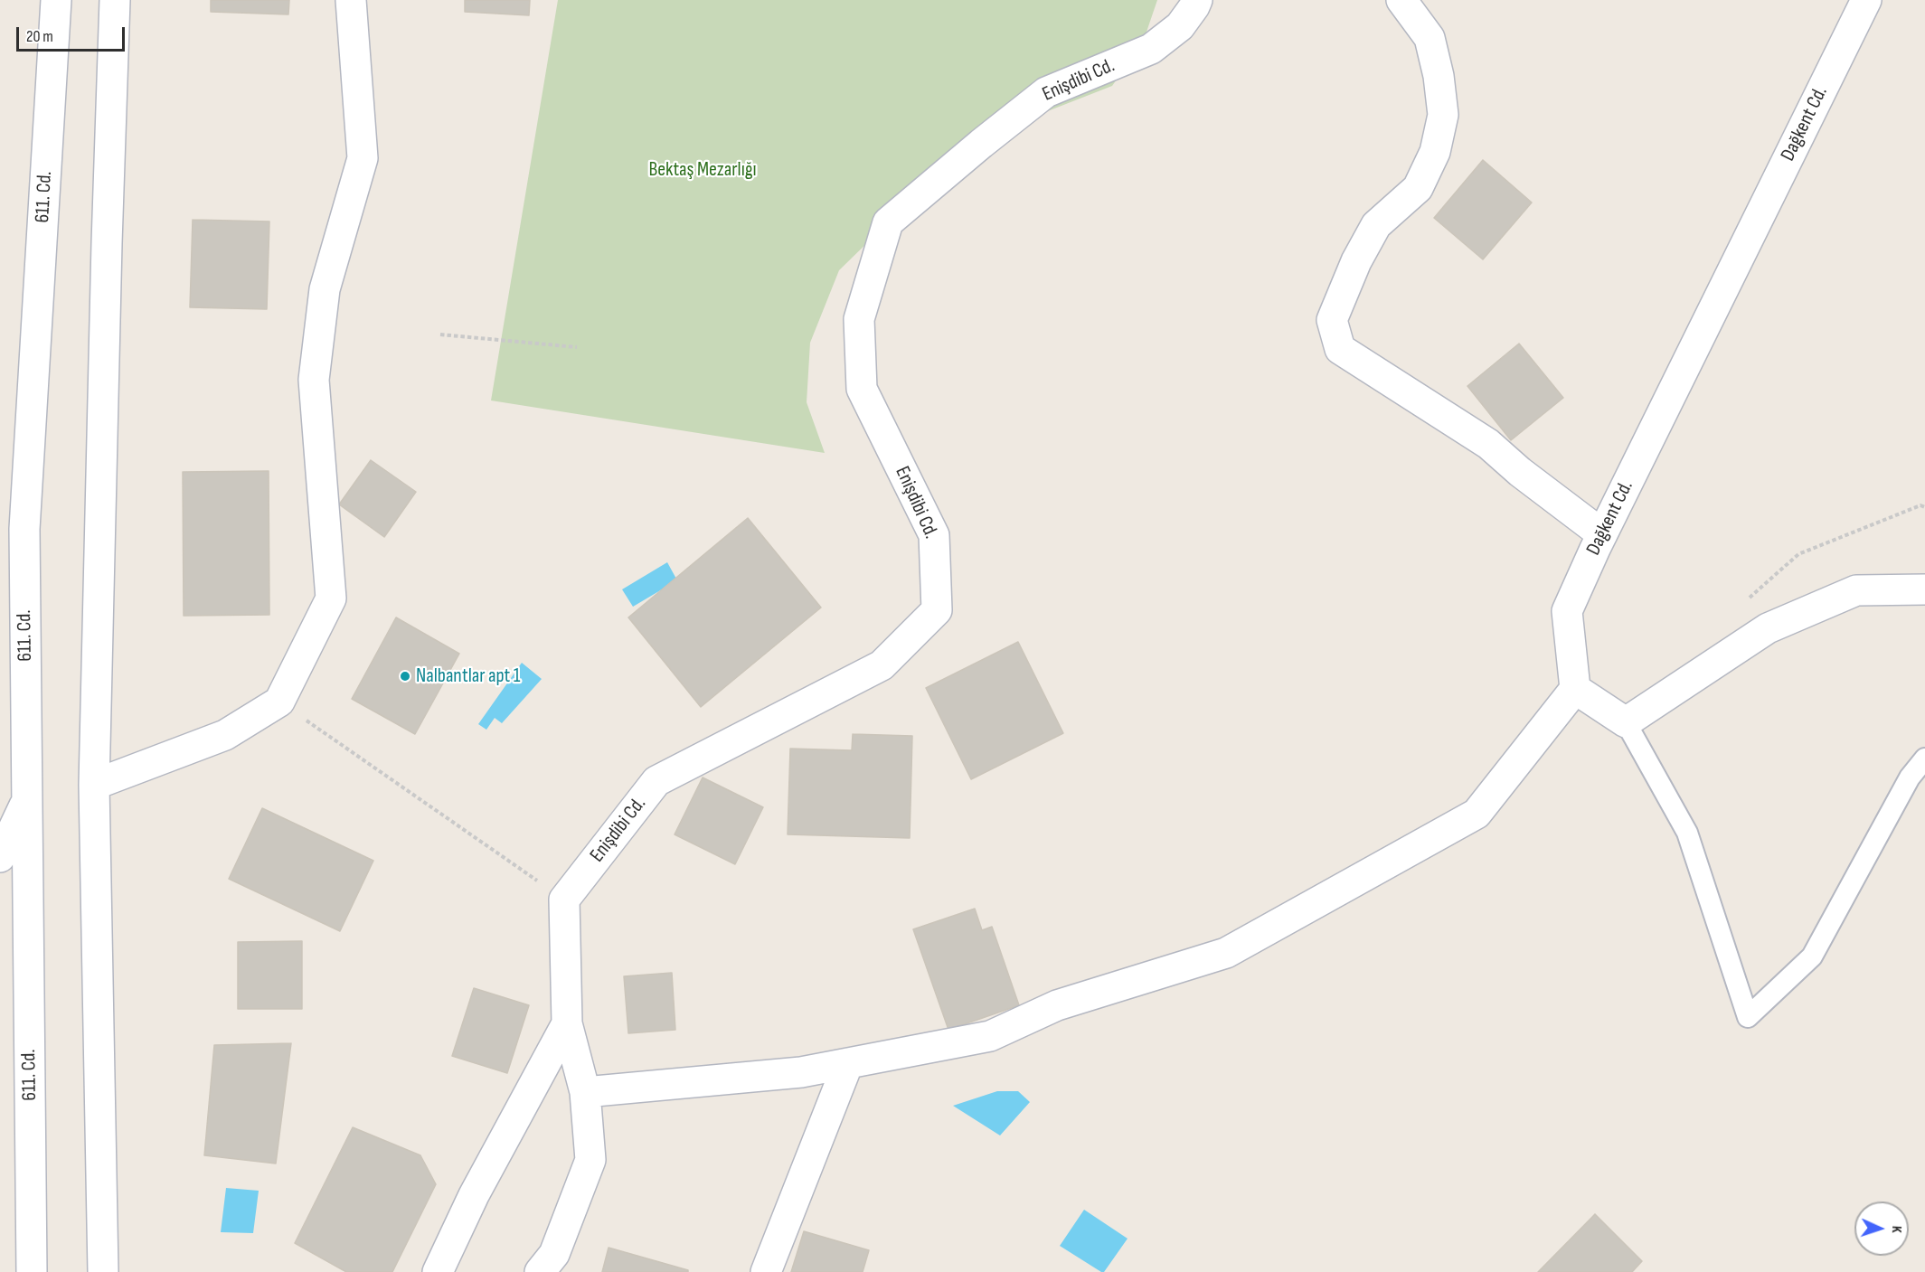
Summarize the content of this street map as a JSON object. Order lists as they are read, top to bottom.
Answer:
{
  "streets": {
    "street": ["Enişdibi Cd.", "Dağkent Cd.", "611. Cd."]
  },
  "parks": ["Bektaş Mezarlığı"],
  "places": ["Nalbantlar apt 1"],
  "scale_bar": "20 m",
  "north": "right"
}
